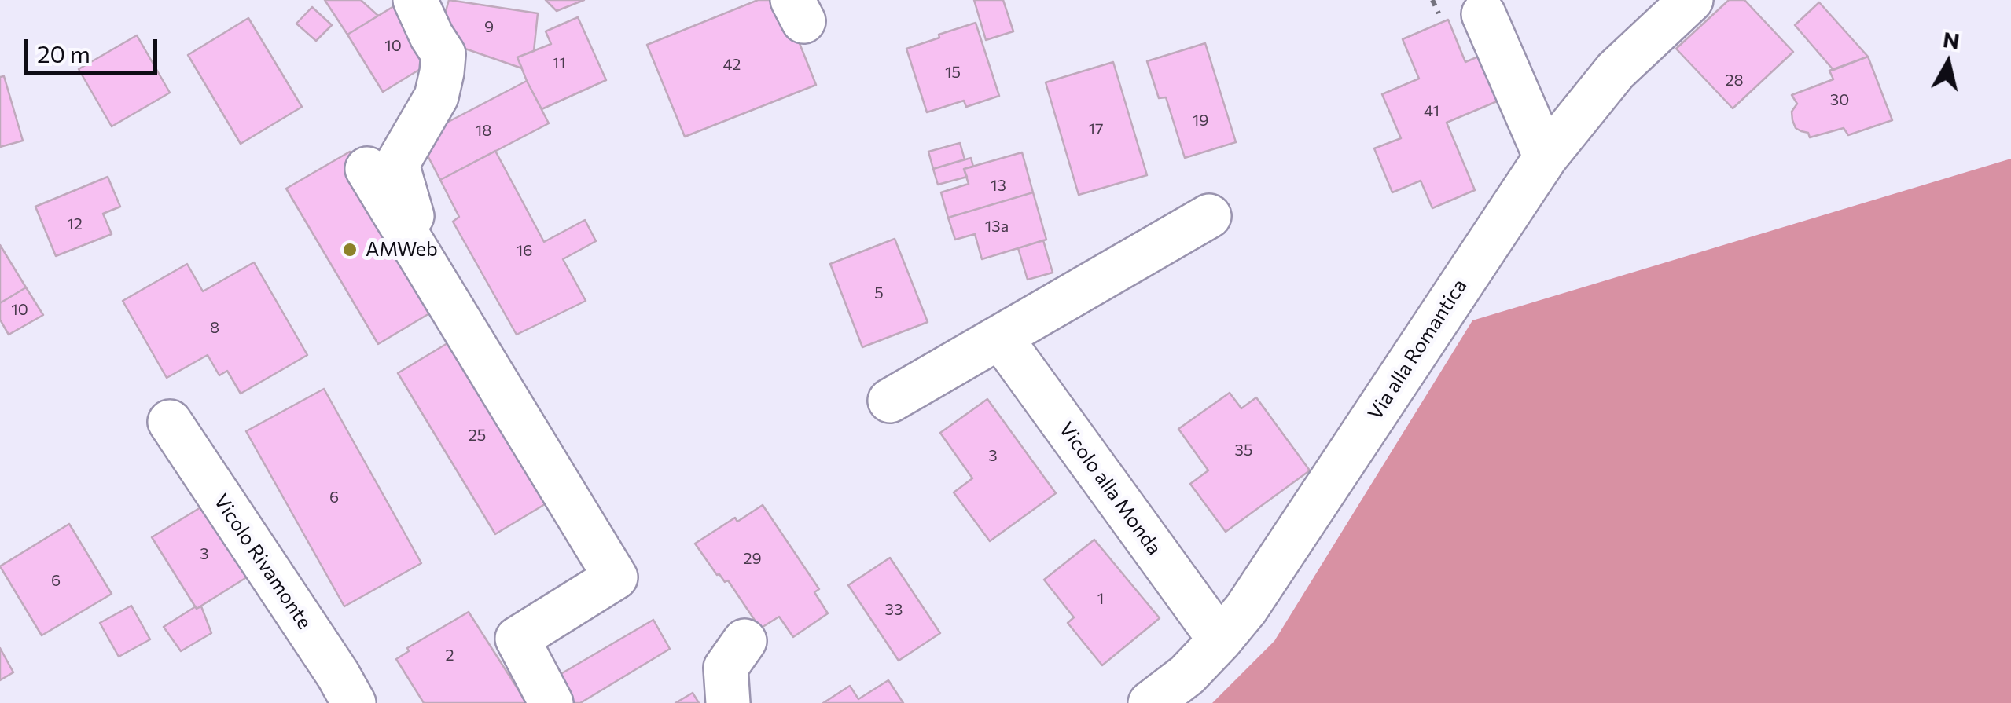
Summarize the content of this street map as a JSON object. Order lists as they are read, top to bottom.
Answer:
{
  "streets": {
    "street": ["Via alla Romantica", "Vicolo alla Monda", "Vicolo Rivamonte"]
  },
  "crossings": [
    ["Via alla Romantica", "Vicolo alla Monda"]
  ],
  "places": ["AMWeb"],
  "house_numbers": [
    "9",
    "10",
    "11",
    "42",
    "15",
    "28",
    "30",
    "41",
    "19",
    "17",
    "18",
    "13",
    "12",
    "13a",
    "16",
    "5",
    "10",
    "8",
    "25",
    "35",
    "3",
    "6",
    "3",
    "29",
    "6",
    "1",
    "33",
    "2"
  ],
  "scale_bar": "20 m",
  "north": "top"
}
